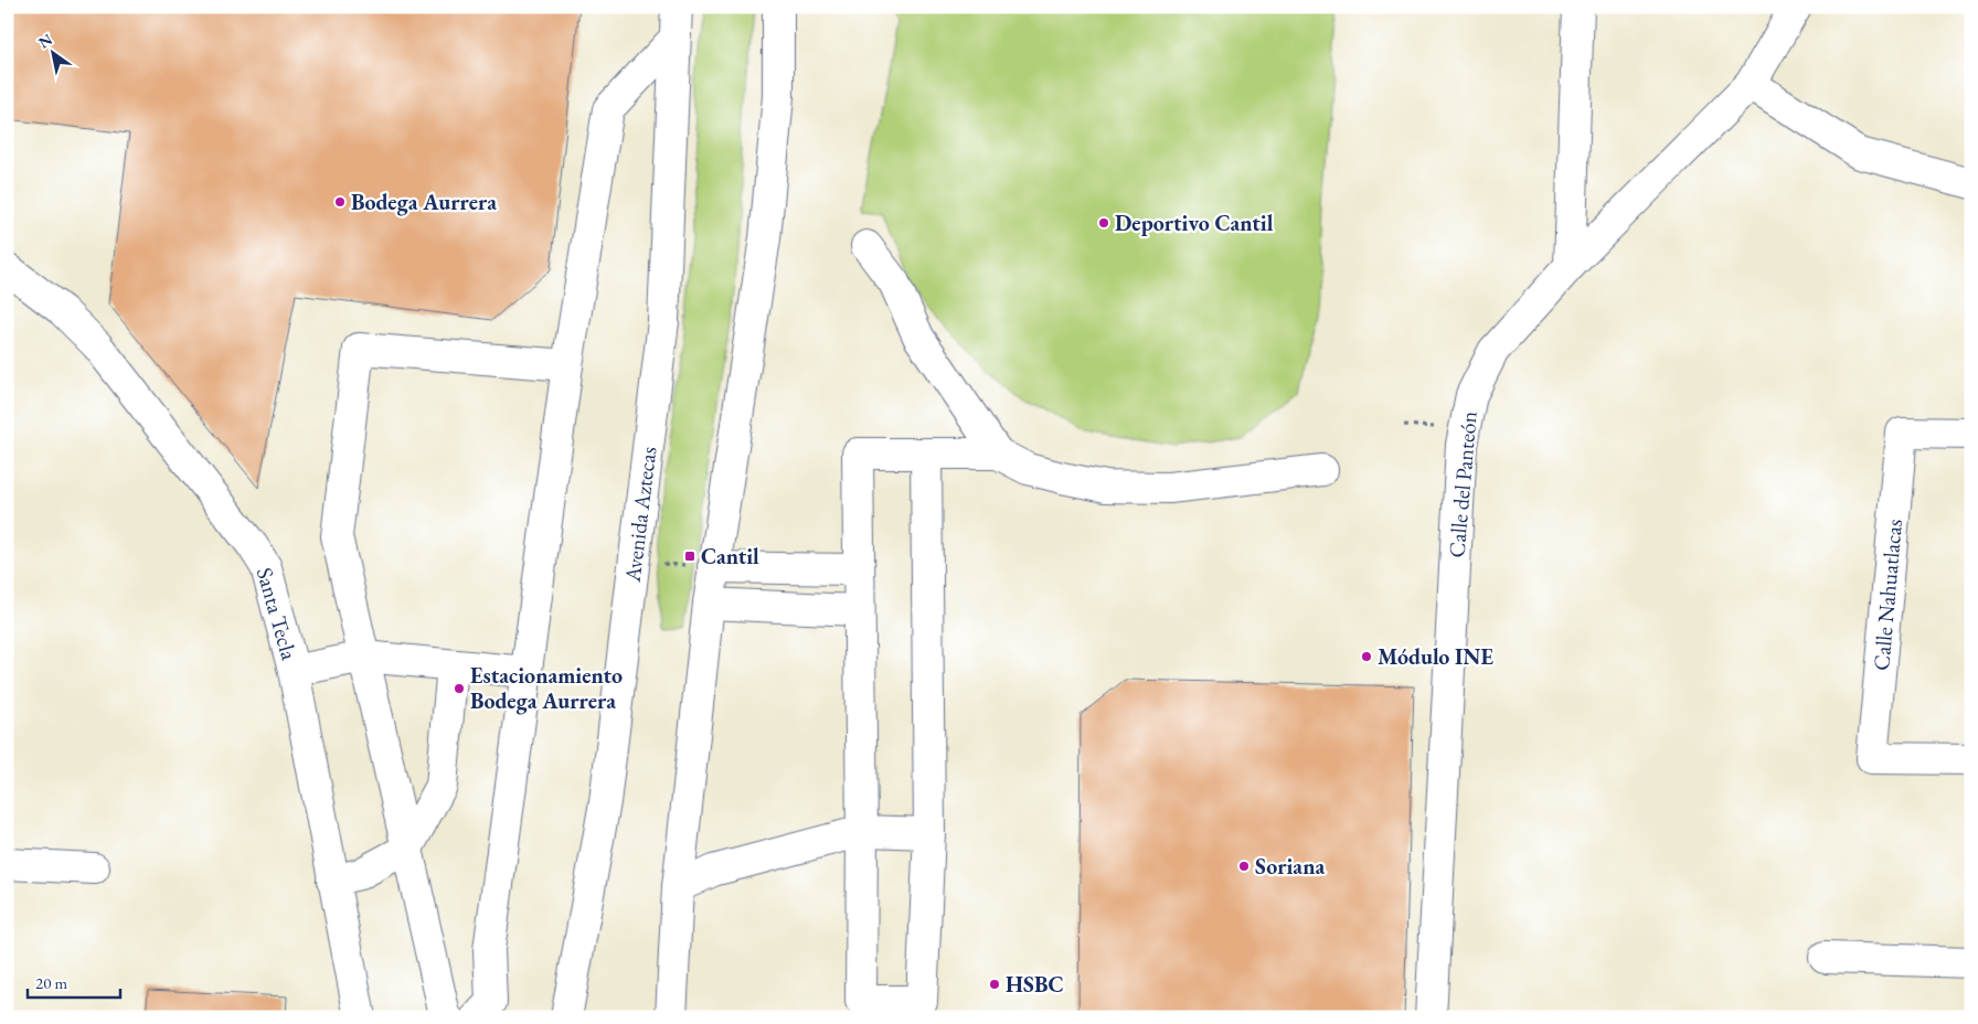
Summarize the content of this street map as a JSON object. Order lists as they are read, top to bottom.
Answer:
{
  "streets": {
    "street": [
      "Calle del Panteón",
      "Avenida Aztecas",
      "Calle Nahuatlacas",
      "Santa Tecla"
    ]
  },
  "places": {
    "other": [
      "Bodega Aurrera",
      "Deportivo Cantil",
      "Módulo INE",
      "Estacionamiento Bodega Aurrera",
      "Soriana",
      "HSBC"
    ],
    "transit": ["Cantil"]
  },
  "scale_bar": "20 m",
  "north": "top left"
}
